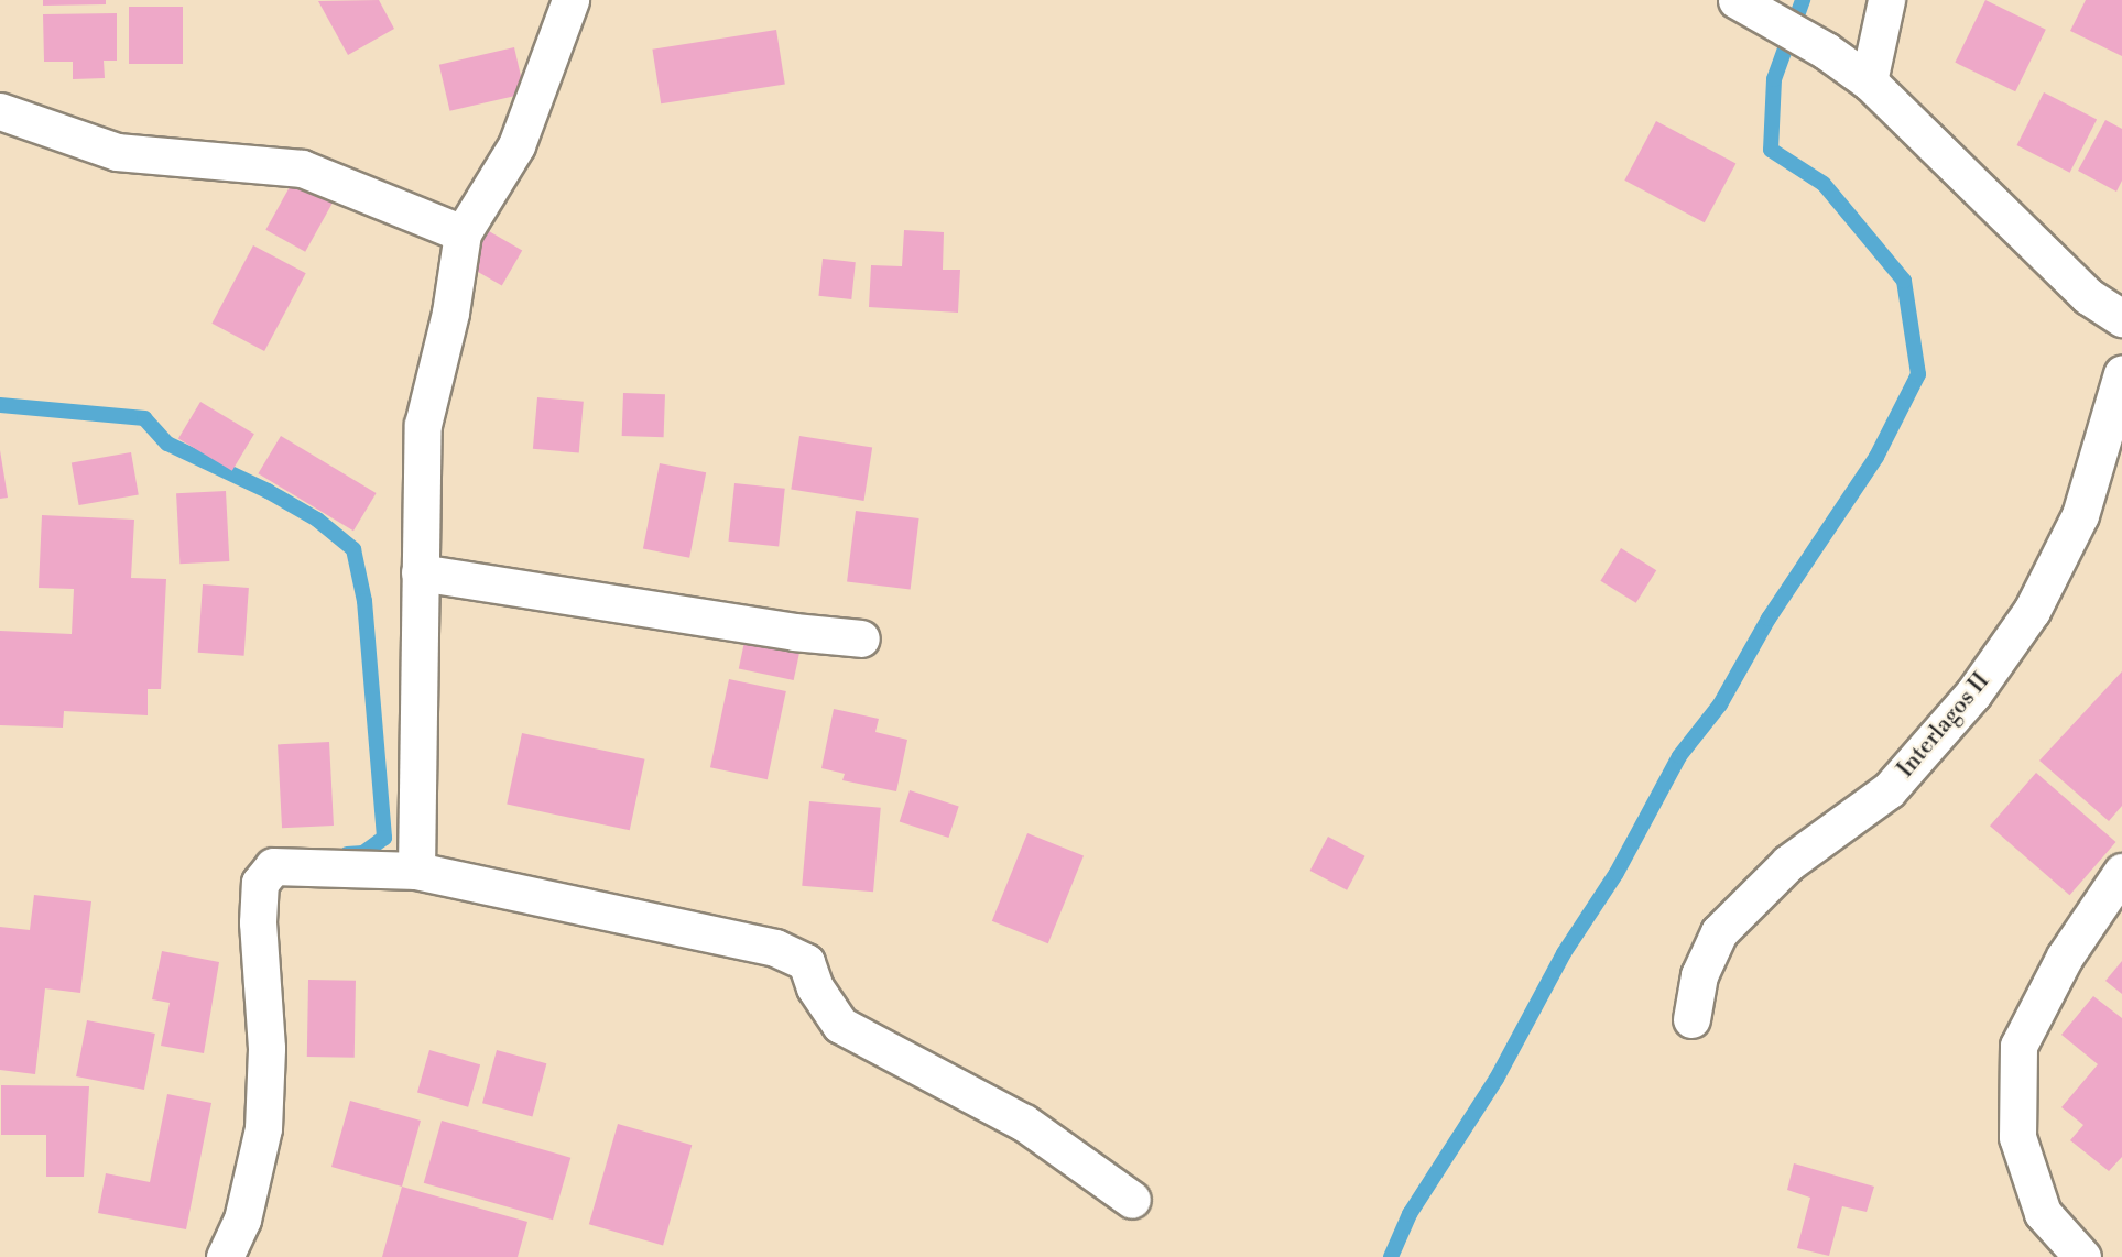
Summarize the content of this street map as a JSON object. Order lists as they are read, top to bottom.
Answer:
{
  "streets": {
    "street": ["Interlagos II"]
  }
}
